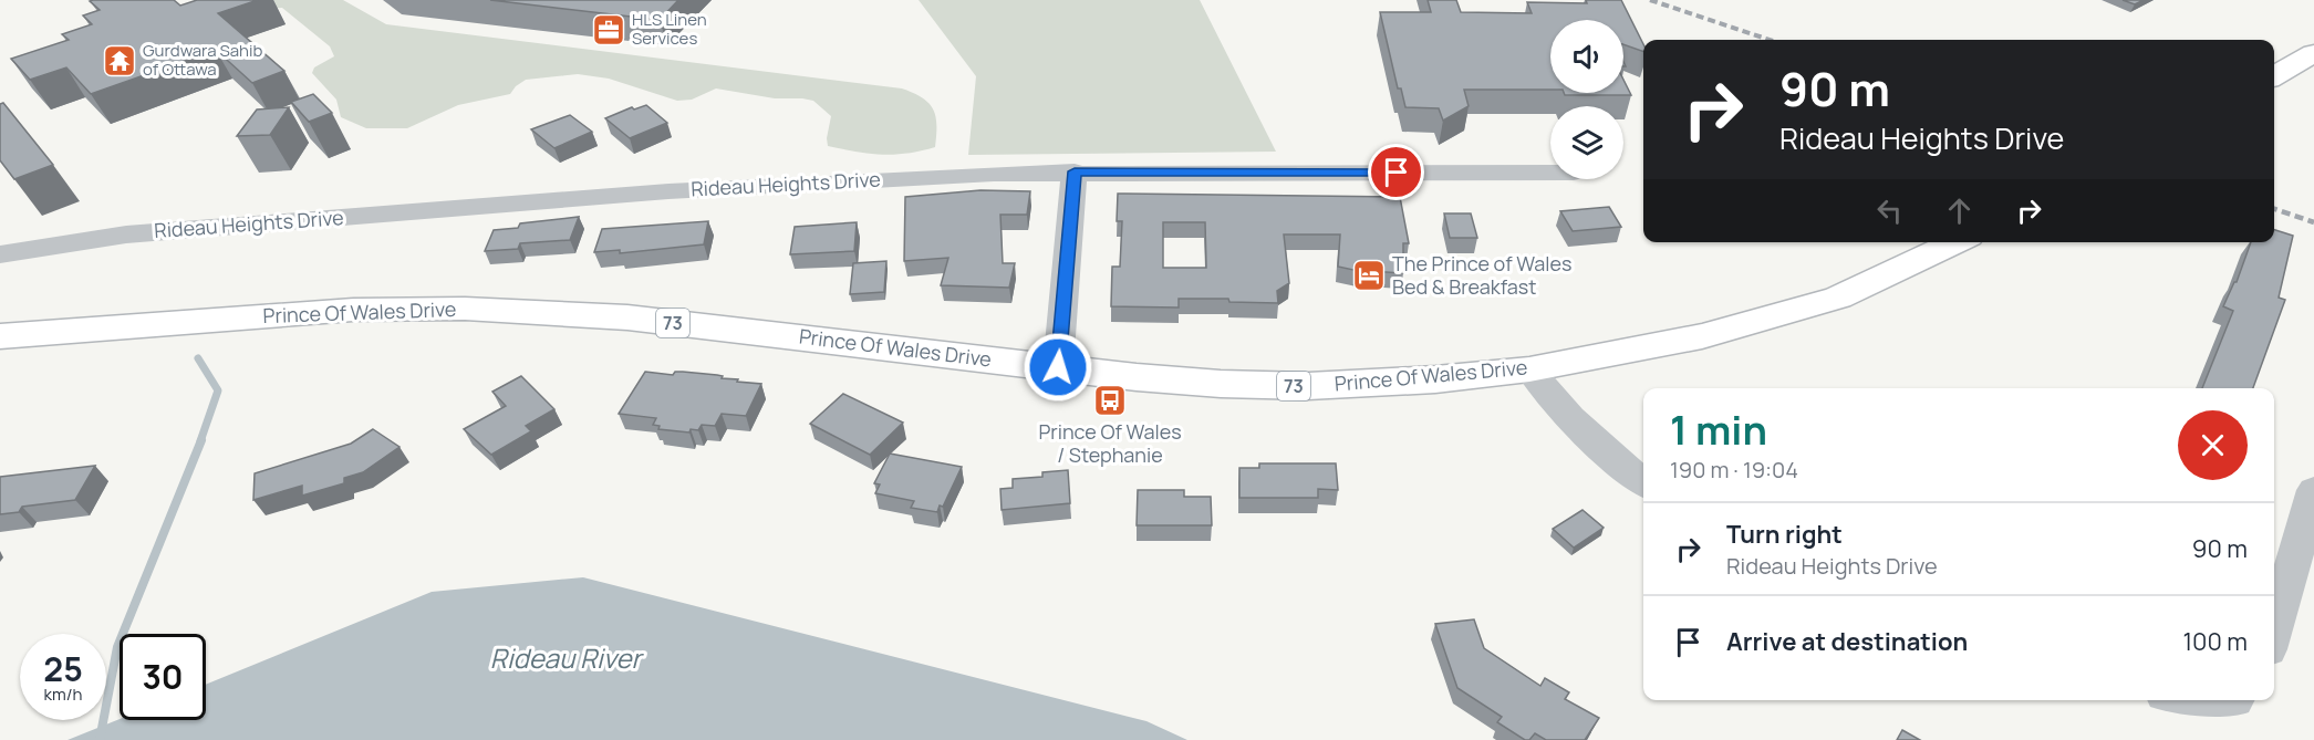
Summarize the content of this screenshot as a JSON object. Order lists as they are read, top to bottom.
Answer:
{
  "streets": {
    "main road": ["Prince Of Wales Drive", "73"],
    "street": ["Rideau Heights Drive"]
  },
  "water": ["Rideau River"],
  "places": {
    "office": ["HLS Linen Services"],
    "temple": ["Gurdwara Sahib of Ottawa"],
    "hotel": ["The Prince of Wales Bed & Breakfast"],
    "bus stop": ["Prince Of Wales / Stephanie"]
  },
  "page": {
    "turn": ["90 m", "Rideau Heights Drive"],
    "heading": ["1 min", "190 m · 19:04"],
    "list": [
      {
        "name": "Turn right",
        "note": "Rideau Heights Drive",
        "value": "90 m"
      },
      {
        "name": "Arrive at destination",
        "value": "100 m"
      }
    ],
    "speed": "25 km/h",
    "limit": "30"
  }
}
